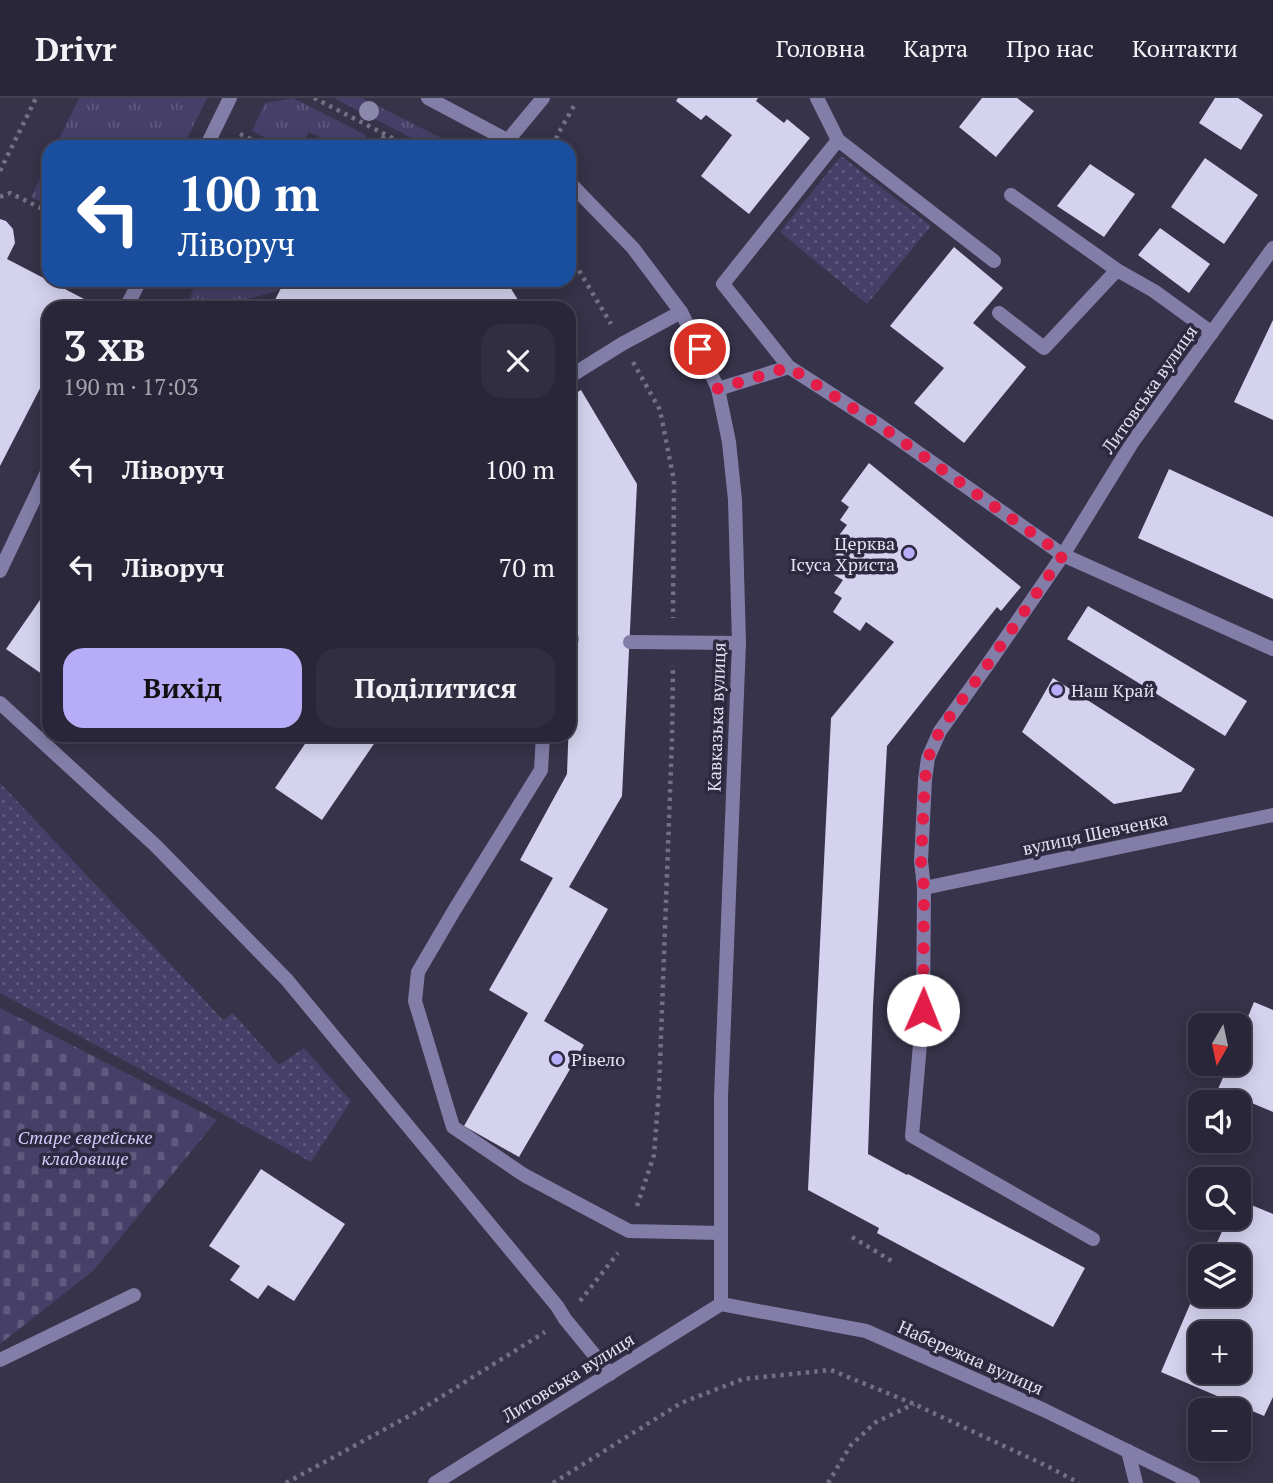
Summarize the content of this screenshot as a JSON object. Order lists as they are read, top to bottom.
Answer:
{
  "streets": {
    "street": [
      "Литовська вулиця",
      "Кавказька вулиця",
      "вулиця Шевченка",
      "Набережна вулиця"
    ]
  },
  "crossings": [
    ["Литовська вулиця", "Кавказька вулиця"],
    ["Литовська вулиця", "вулиця Шевченка"],
    ["Литовська вулиця", "Набережна вулиця"],
    ["Кавказька вулиця", "Набережна вулиця"]
  ],
  "parks": ["Старе єврейське кладовище"],
  "places": ["Церква Ісуса Христа", "Наш Край", "Рівело"],
  "north": "bottom",
  "page": {
    "header": "Drivr",
    "nav": [
      "Головна",
      "Карта",
      "Про нас",
      "Контакти"
    ],
    "turn": ["100 m", "Ліворуч"],
    "heading": ["3 хв", "190 m · 17:03"],
    "list": [
      {
        "name": "Ліворуч",
        "value": "100 m"
      },
      {
        "name": "Ліворуч",
        "value": "70 m"
      }
    ],
    "buttons": ["Вихід", "Поділитися"],
    "map_buttons": ["+", "−"]
  }
}
